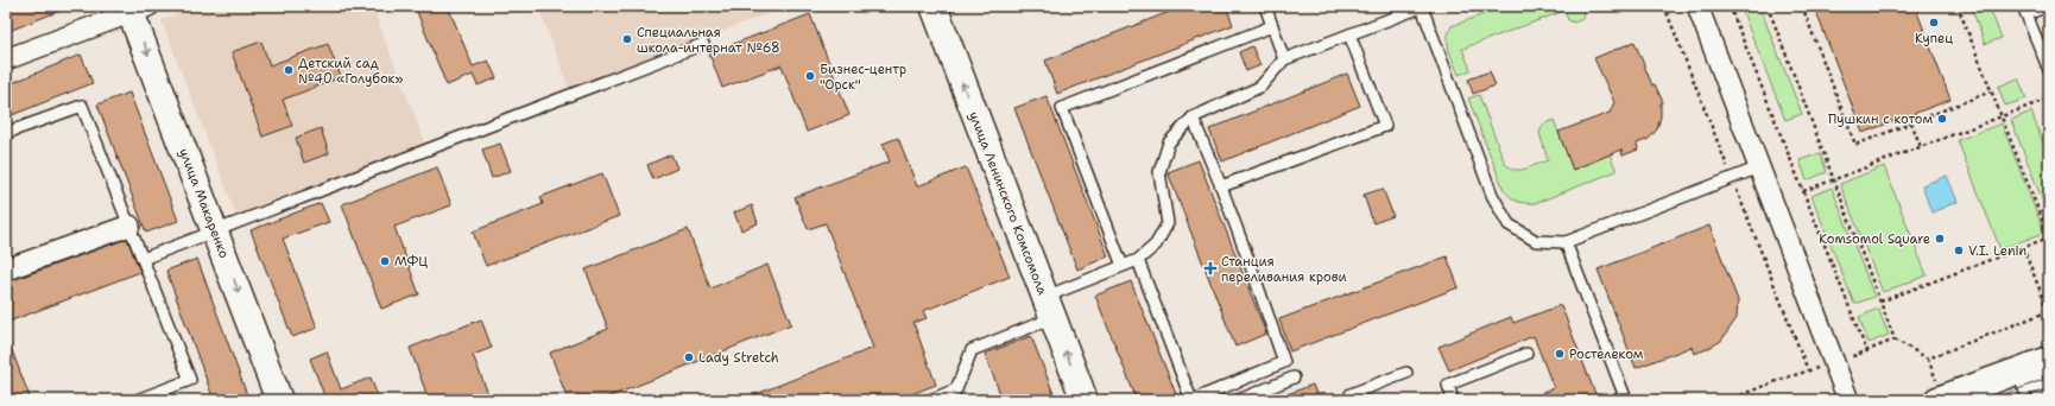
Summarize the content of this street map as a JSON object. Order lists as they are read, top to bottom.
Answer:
{
  "streets": {
    "street": ["улица Макаренко", "улица Ленинского Комсомола"]
  },
  "one_way": ["улица Макаренко", "улица Ленинского Комсомола"],
  "places": {
    "other": [
      "Купец",
      "Специальная школа-интернат №68",
      "Детский сад №40 «Голубок»",
      "Бизнес-центр \"Орск\"",
      "Пушкин с котом",
      "Komsomol Square",
      "V.I. Lenin",
      "МФЦ",
      "Ростелеком",
      "Lady Stretch"
    ],
    "health": ["Станция переливания крови"]
  }
}
